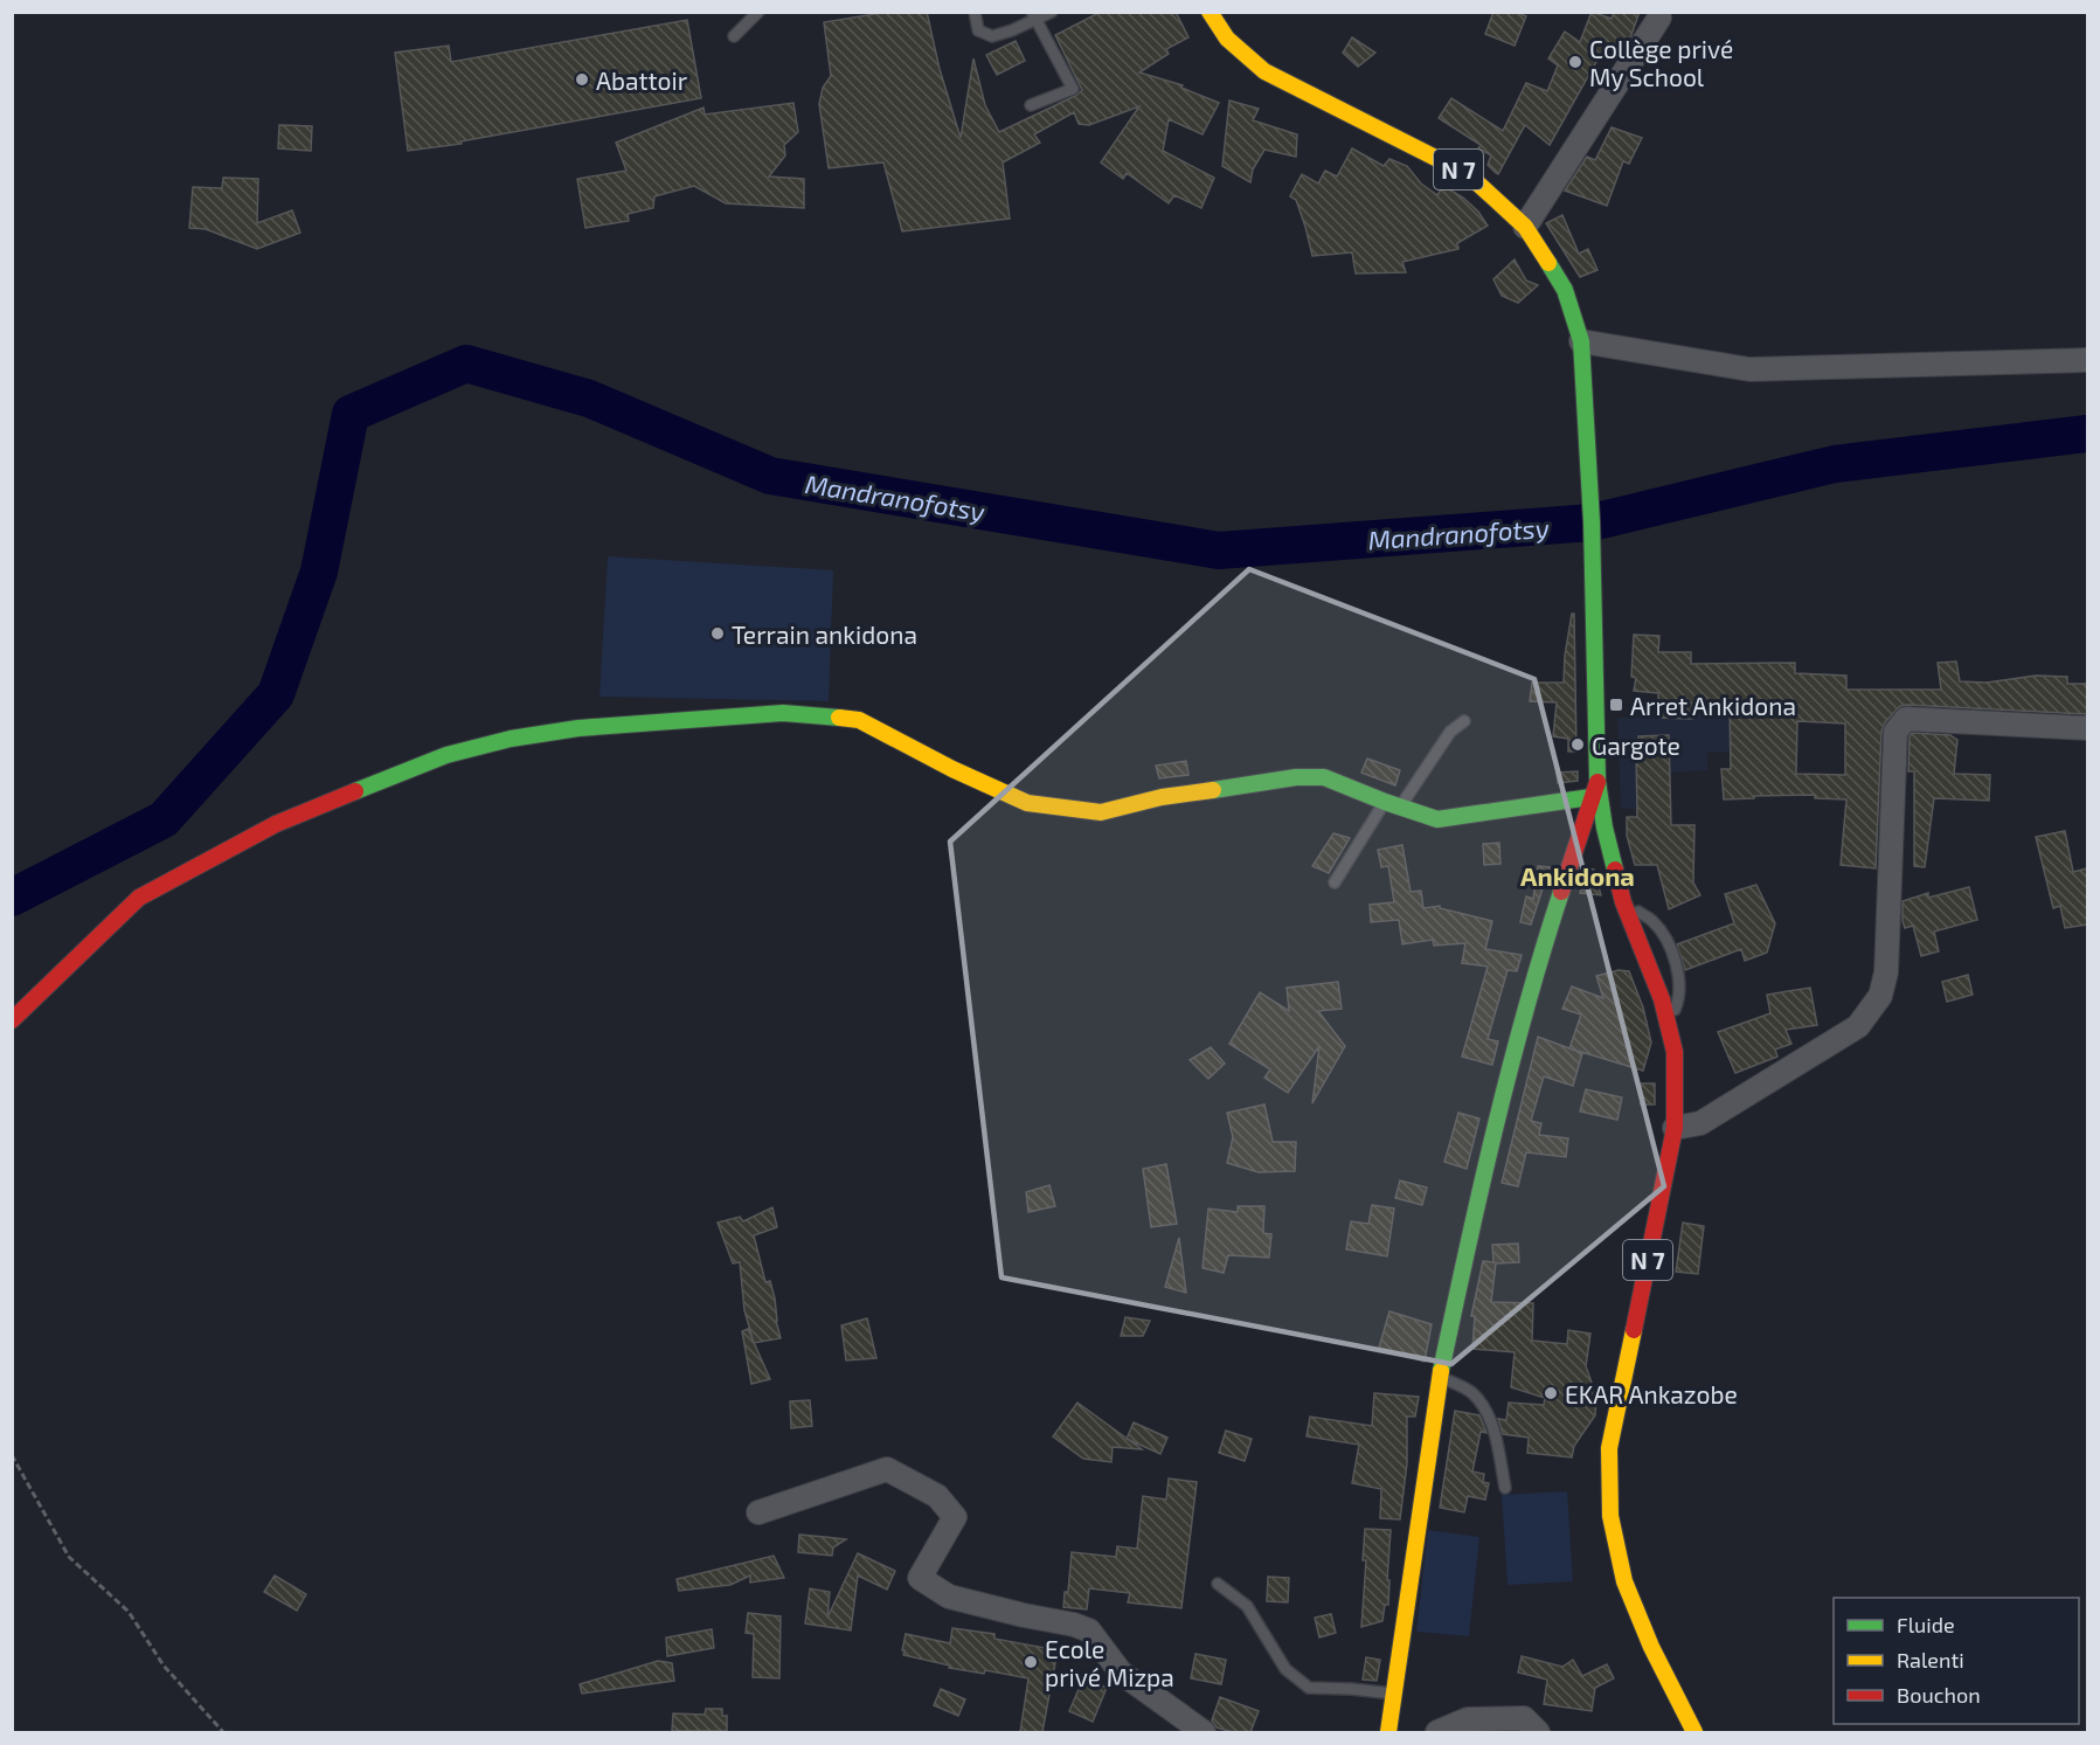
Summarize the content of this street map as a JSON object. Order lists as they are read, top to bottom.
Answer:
{
  "streets": {
    "street": ["N 7"]
  },
  "districts": ["Ankidona"],
  "water": ["Mandranofotsy"],
  "places": {
    "other": [
      "Collège privé My School",
      "Abattoir",
      "Terrain ankidona",
      "Gargote",
      "EKAR Ankazobe",
      "Ecole privé Mizpa"
    ],
    "transit": ["Arret Ankidona"]
  },
  "legend": ["Fluide", "Ralenti", "Bouchon"]
}
